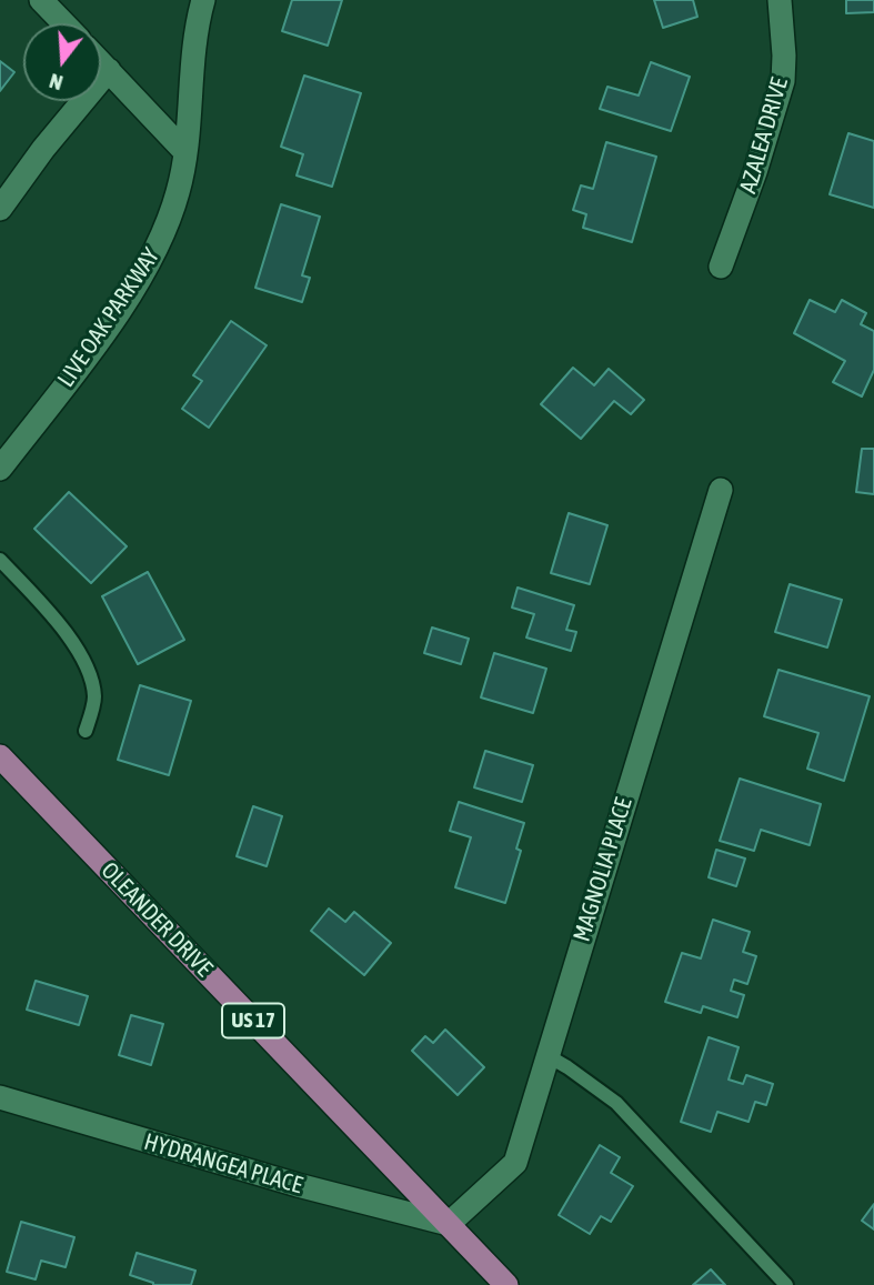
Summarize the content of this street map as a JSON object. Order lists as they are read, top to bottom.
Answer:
{
  "streets": {
    "main road": ["OLEANDER DRIVE", "US 17"],
    "street": [
      "AZALEA DRIVE",
      "LIVE OAK PARKWAY",
      "MAGNOLIA PLACE",
      "HYDRANGEA PLACE"
    ]
  },
  "crossings": [
    ["MAGNOLIA PLACE", "OLEANDER DRIVE"],
    ["MAGNOLIA PLACE", "HYDRANGEA PLACE"],
    ["OLEANDER DRIVE", "HYDRANGEA PLACE"]
  ],
  "north": "bottom"
}
